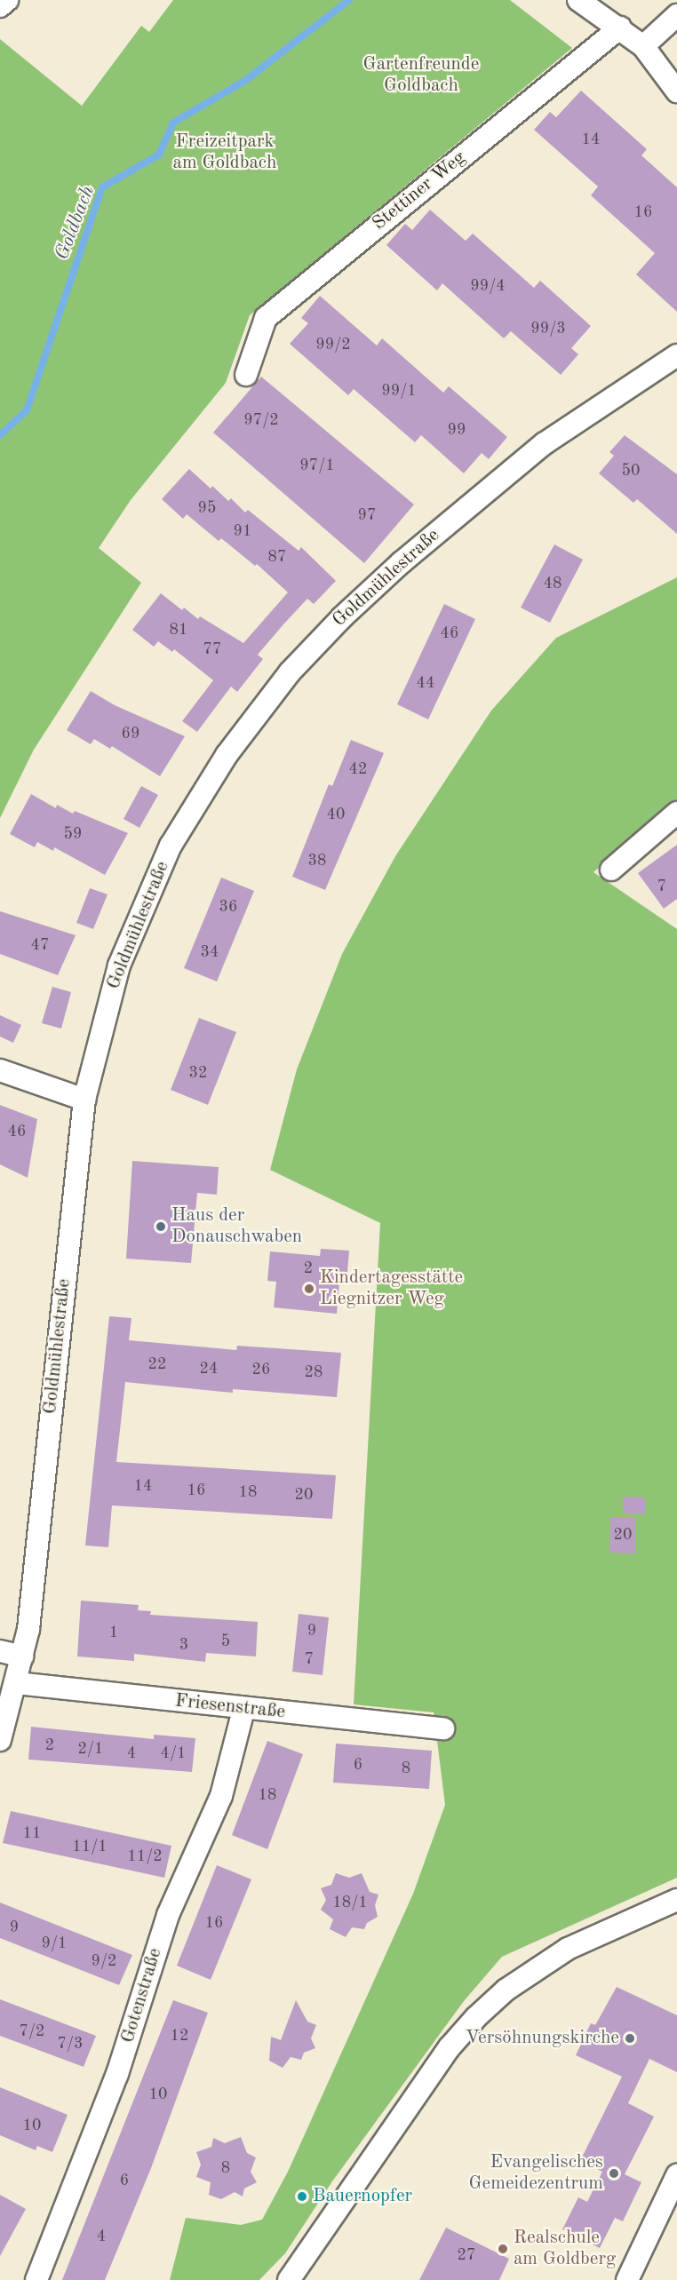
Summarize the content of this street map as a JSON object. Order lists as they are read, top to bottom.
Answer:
{
  "streets": {
    "street": [
      "Stettiner Weg",
      "Goldmühlestraße",
      "Friesenstraße",
      "Gotenstraße"
    ]
  },
  "crossings": [
    ["Goldmühlestraße", "Friesenstraße"],
    ["Friesenstraße", "Gotenstraße"]
  ],
  "water": ["Goldbach"],
  "parks": ["Gartenfreunde Goldbach", "Freizeitpark am Goldbach"],
  "places": [
    "Haus der Donauschwaben",
    "Kindertagesstätte Liegnitzer Weg",
    "Versöhnungskirche",
    "Evangelisches Gemeidezentrum",
    "Bauernopfer",
    "Realschule am Goldberg"
  ],
  "house_numbers": [
    "14",
    "16",
    "99/4",
    "99/3",
    "99/2",
    "99/1",
    "97/2",
    "99",
    "97/1",
    "50",
    "95",
    "97",
    "91",
    "87",
    "48",
    "81",
    "46",
    "77",
    "44",
    "69",
    "42",
    "40",
    "59",
    "38",
    "7",
    "36",
    "47",
    "34",
    "32",
    "46",
    "2",
    "22",
    "24",
    "26",
    "28",
    "14",
    "16",
    "18",
    "20",
    "20",
    "9",
    "1",
    "5",
    "3",
    "7",
    "2",
    "2/1",
    "4",
    "4/1",
    "6",
    "8",
    "18",
    "11",
    "11/1",
    "11/2",
    "18/1",
    "16",
    "9",
    "9/1",
    "9/2",
    "7/2",
    "12",
    "7/3",
    "10",
    "10",
    "8",
    "6",
    "4",
    "27"
  ]
}
